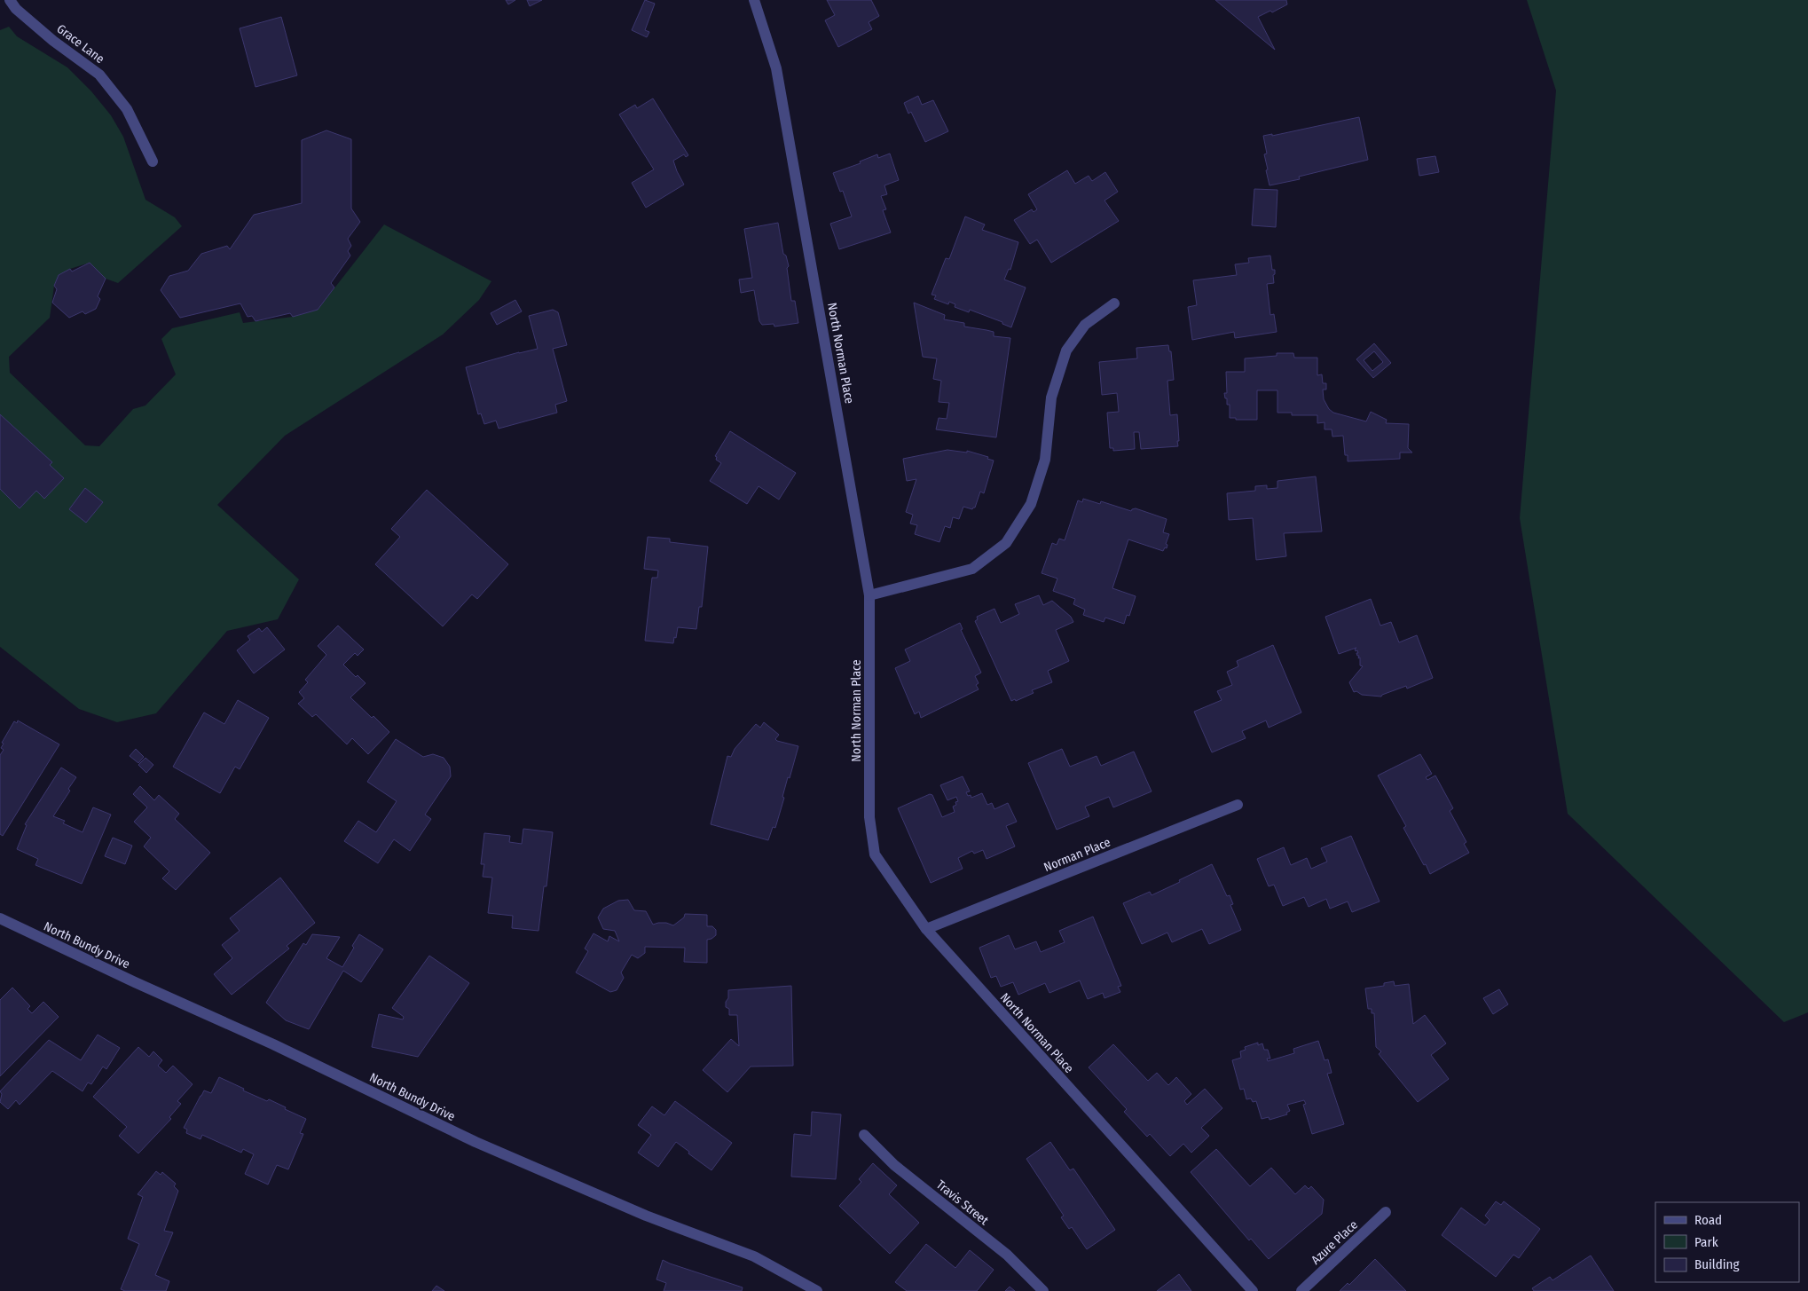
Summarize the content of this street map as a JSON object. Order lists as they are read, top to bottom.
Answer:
{
  "streets": {
    "street": [
      "Grace Lane",
      "North Norman Place",
      "Norman Place",
      "North Bundy Drive",
      "Travis Street",
      "Azure Place"
    ]
  },
  "crossings": [
    ["North Norman Place", "Norman Place"]
  ],
  "legend": ["Road", "Park", "Building"]
}
